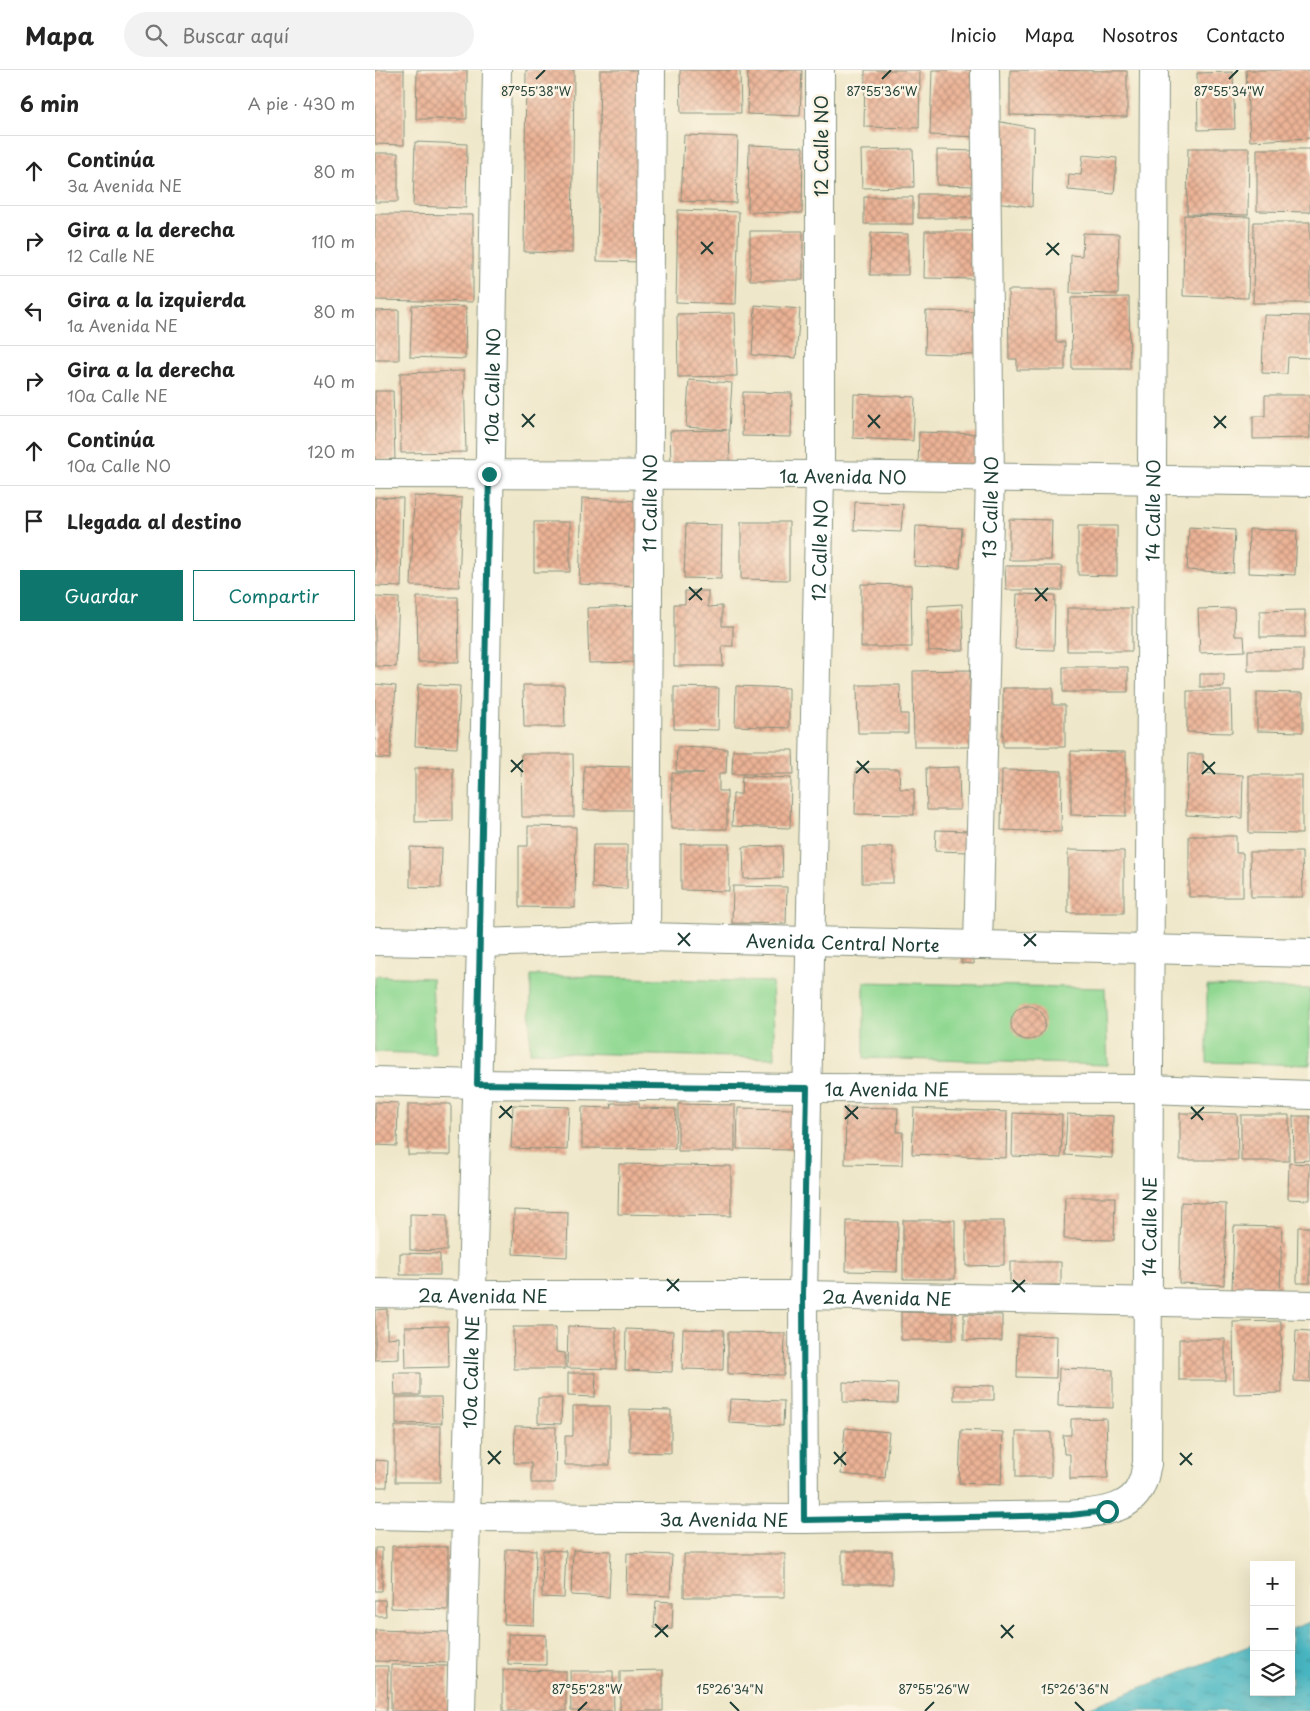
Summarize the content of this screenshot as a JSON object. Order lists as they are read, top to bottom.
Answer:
{
  "streets": {
    "street": [
      "12 Calle NO",
      "10a Calle NO",
      "1a Avenida NO",
      "11 Calle NO",
      "13 Calle NO",
      "14 Calle NO",
      "Avenida Central Norte",
      "1a Avenida NE",
      "14 Calle NE",
      "2a Avenida NE",
      "10a Calle NE",
      "3a Avenida NE"
    ]
  },
  "crossings": [
    ["12 Calle NO", "1a Avenida NO"],
    ["12 Calle NO", "Avenida Central Norte"],
    ["12 Calle NO", "1a Avenida NE"],
    ["12 Calle NO", "2a Avenida NE"],
    ["12 Calle NO", "3a Avenida NE"],
    ["10a Calle NO", "1a Avenida NO"],
    ["10a Calle NO", "Avenida Central Norte"],
    ["10a Calle NO", "10a Calle NE"],
    ["1a Avenida NO", "11 Calle NO"],
    ["1a Avenida NO", "13 Calle NO"],
    ["1a Avenida NO", "14 Calle NO"],
    ["11 Calle NO", "Avenida Central Norte"],
    ["13 Calle NO", "Avenida Central Norte"],
    ["14 Calle NO", "Avenida Central Norte"],
    ["14 Calle NO", "14 Calle NE"],
    ["Avenida Central Norte", "14 Calle NE"],
    ["Avenida Central Norte", "10a Calle NE"],
    ["1a Avenida NE", "14 Calle NE"],
    ["1a Avenida NE", "10a Calle NE"],
    ["14 Calle NE", "2a Avenida NE"],
    ["14 Calle NE", "3a Avenida NE"],
    ["2a Avenida NE", "10a Calle NE"],
    ["10a Calle NE", "3a Avenida NE"]
  ],
  "page": {
    "header": "Mapa",
    "search": "Buscar aquí",
    "nav": [
      "Inicio",
      "Mapa",
      "Nosotros",
      "Contacto"
    ],
    "heading": ["6 min", "A pie · 430 m"],
    "list": [
      ["Continúa", "3a Avenida NE", "80 m"],
      ["Gira a la derecha", "12 Calle NE", "110 m"],
      ["Gira a la izquierda", "1a Avenida NE", "80 m"],
      ["Gira a la derecha", "10a Calle NE", "40 m"],
      ["Continúa", "10a Calle NO", "120 m"],
      "Llegada al destino"
    ],
    "buttons": ["Guardar", "Compartir"],
    "map_buttons": ["+", "−"]
  },
  "coordinates": [
    "87°55'38\"W",
    "87°55'36\"W",
    "87°55'34\"W",
    "15°26'34\"N",
    "15°26'36\"N",
    "87°55'28\"W",
    "87°55'26\"W"
  ]
}
